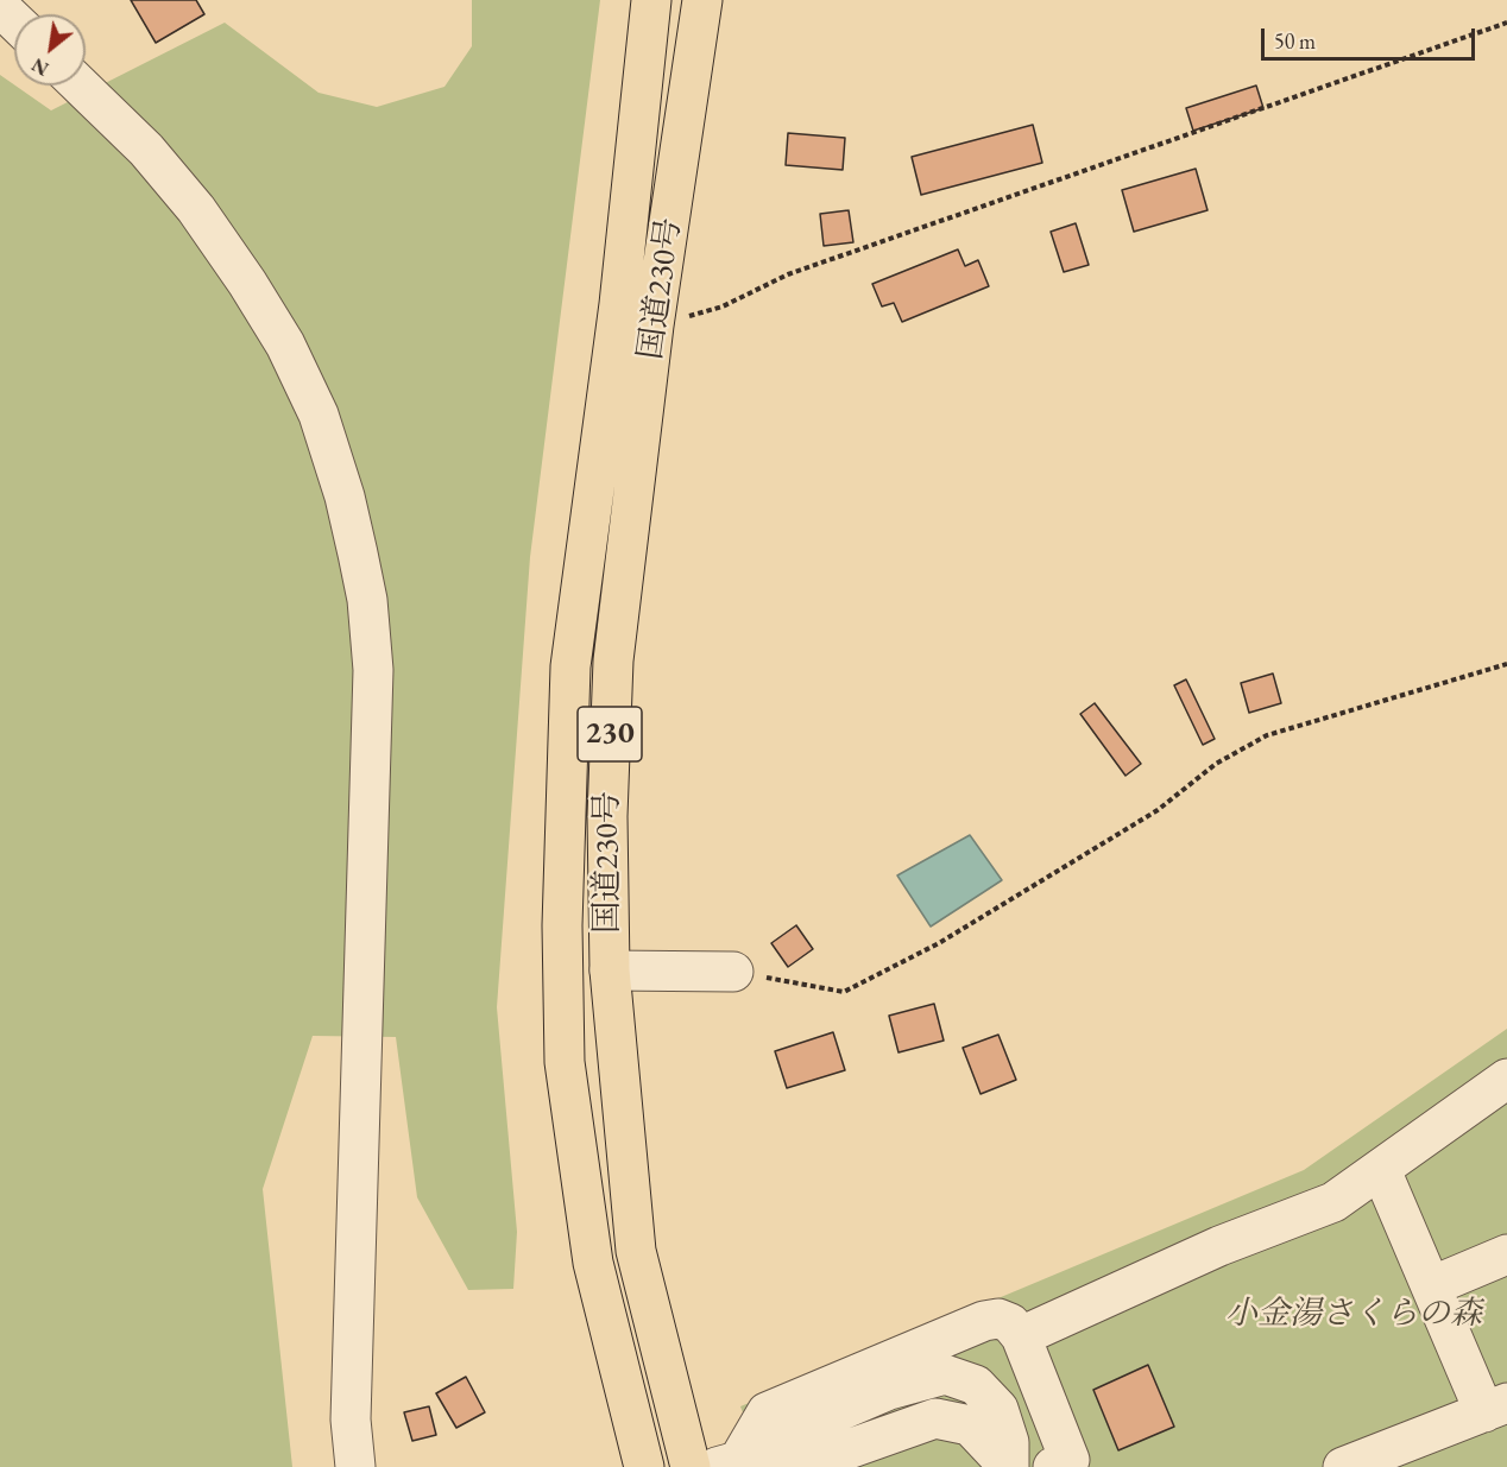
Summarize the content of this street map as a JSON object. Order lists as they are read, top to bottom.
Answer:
{
  "streets": {
    "highway": ["国道230号", "230"]
  },
  "parks": ["小金湯さくらの森"],
  "scale_bar": "50 m",
  "north": "bottom left"
}
